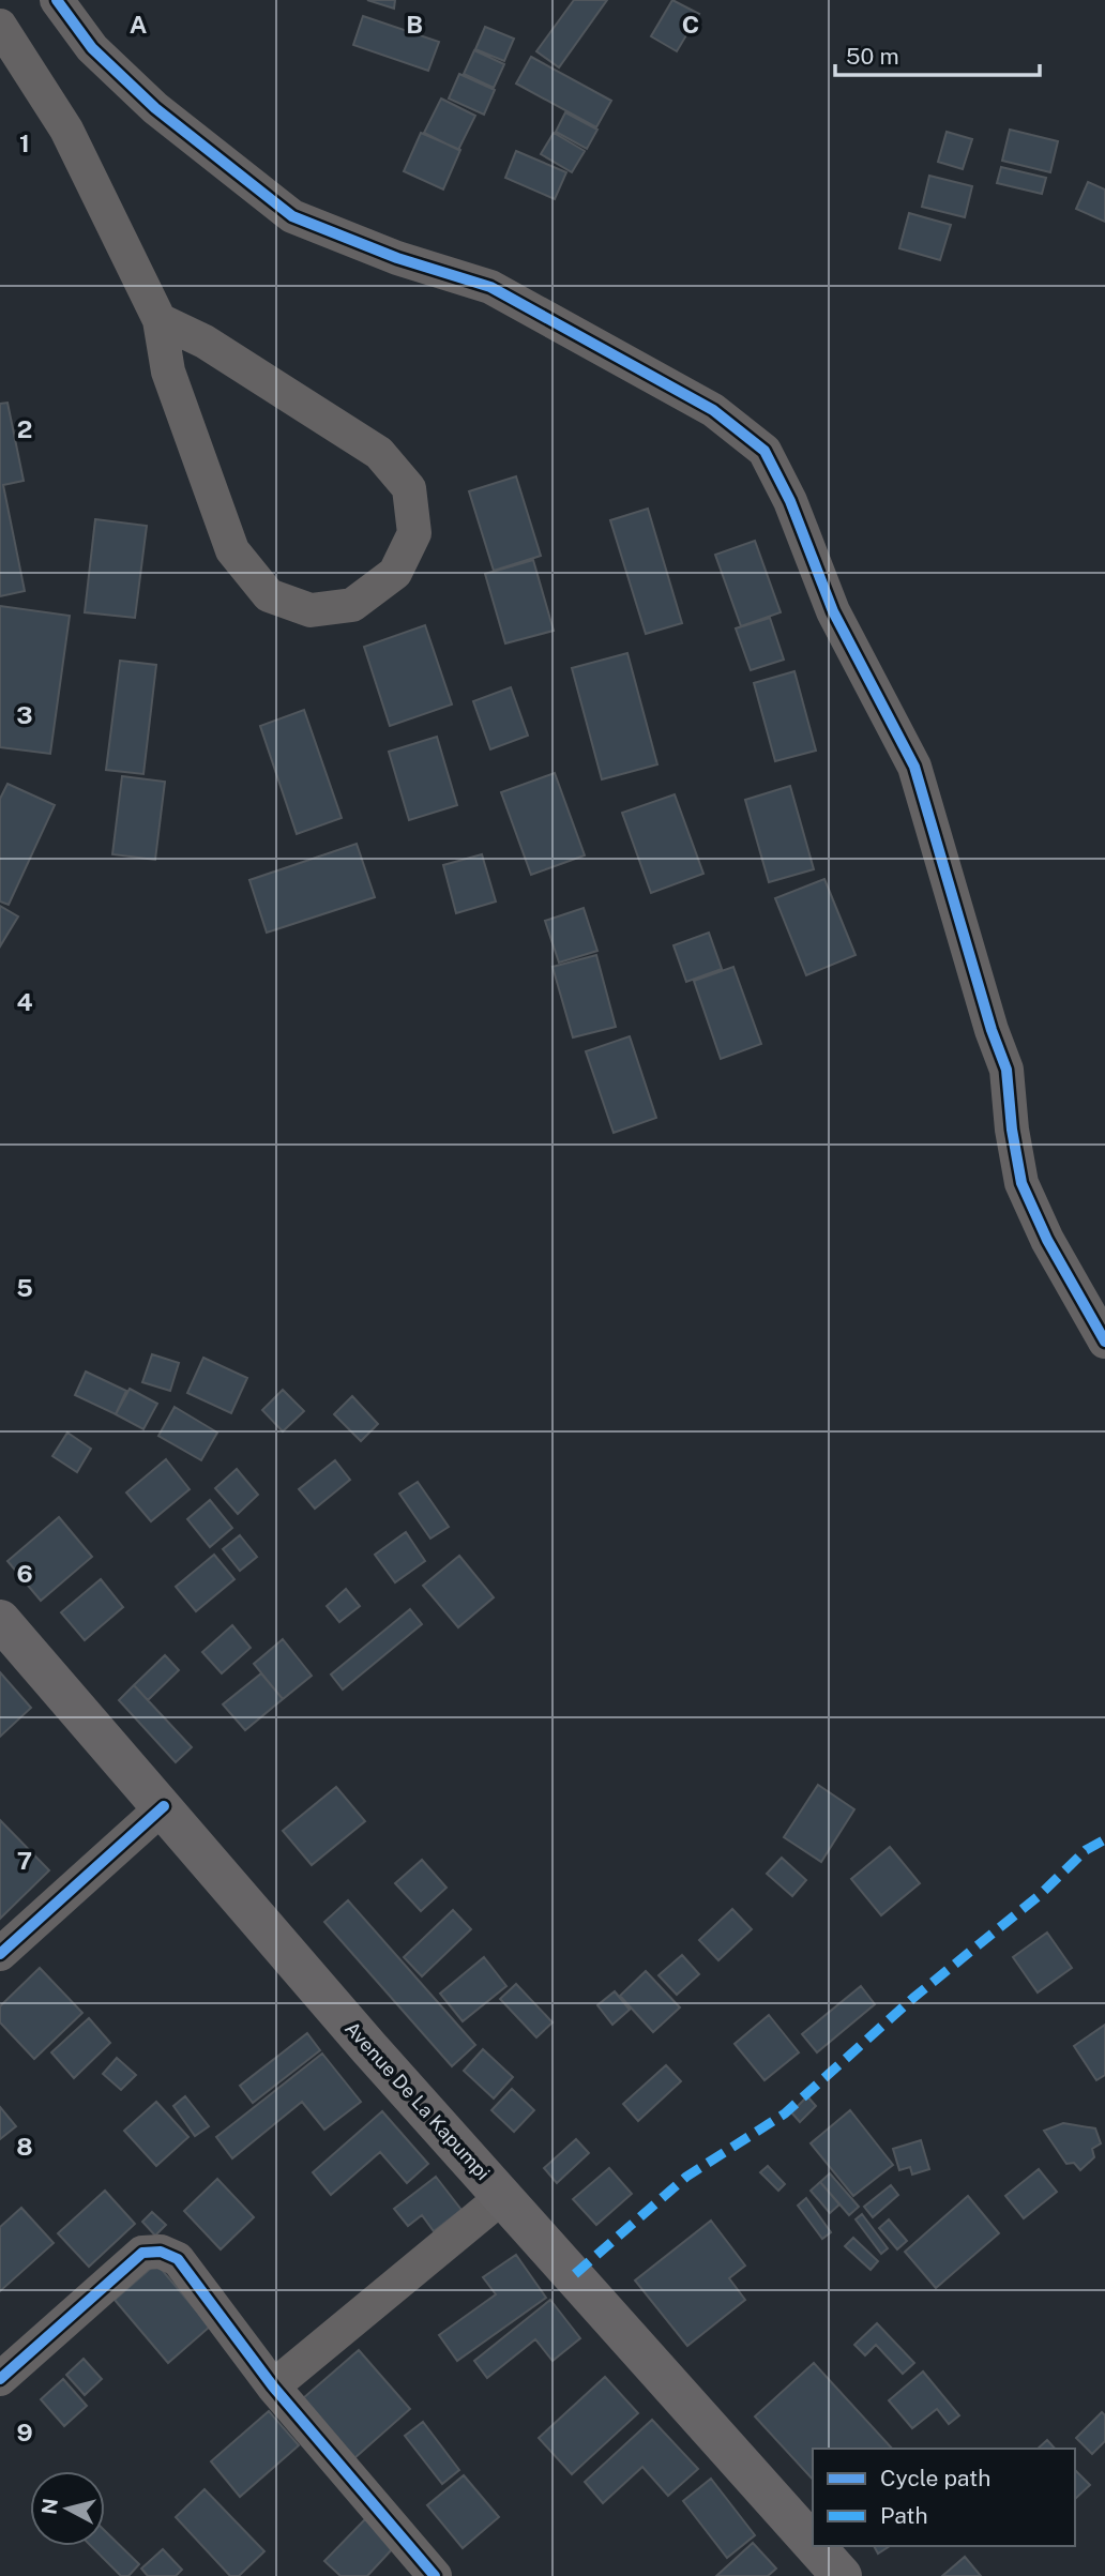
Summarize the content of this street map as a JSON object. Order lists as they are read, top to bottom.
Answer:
{
  "streets": {
    "main road": ["Avenue De La Kapumpi"]
  },
  "legend": ["Cycle path", "Path"],
  "scale_bar": "50 m",
  "north": "left",
  "grid": {
    "columns": ["A", "B", "C"],
    "rows": [
      "1",
      "2",
      "3",
      "4",
      "5",
      "6",
      "7",
      "8",
      "9"
    ]
  }
}
